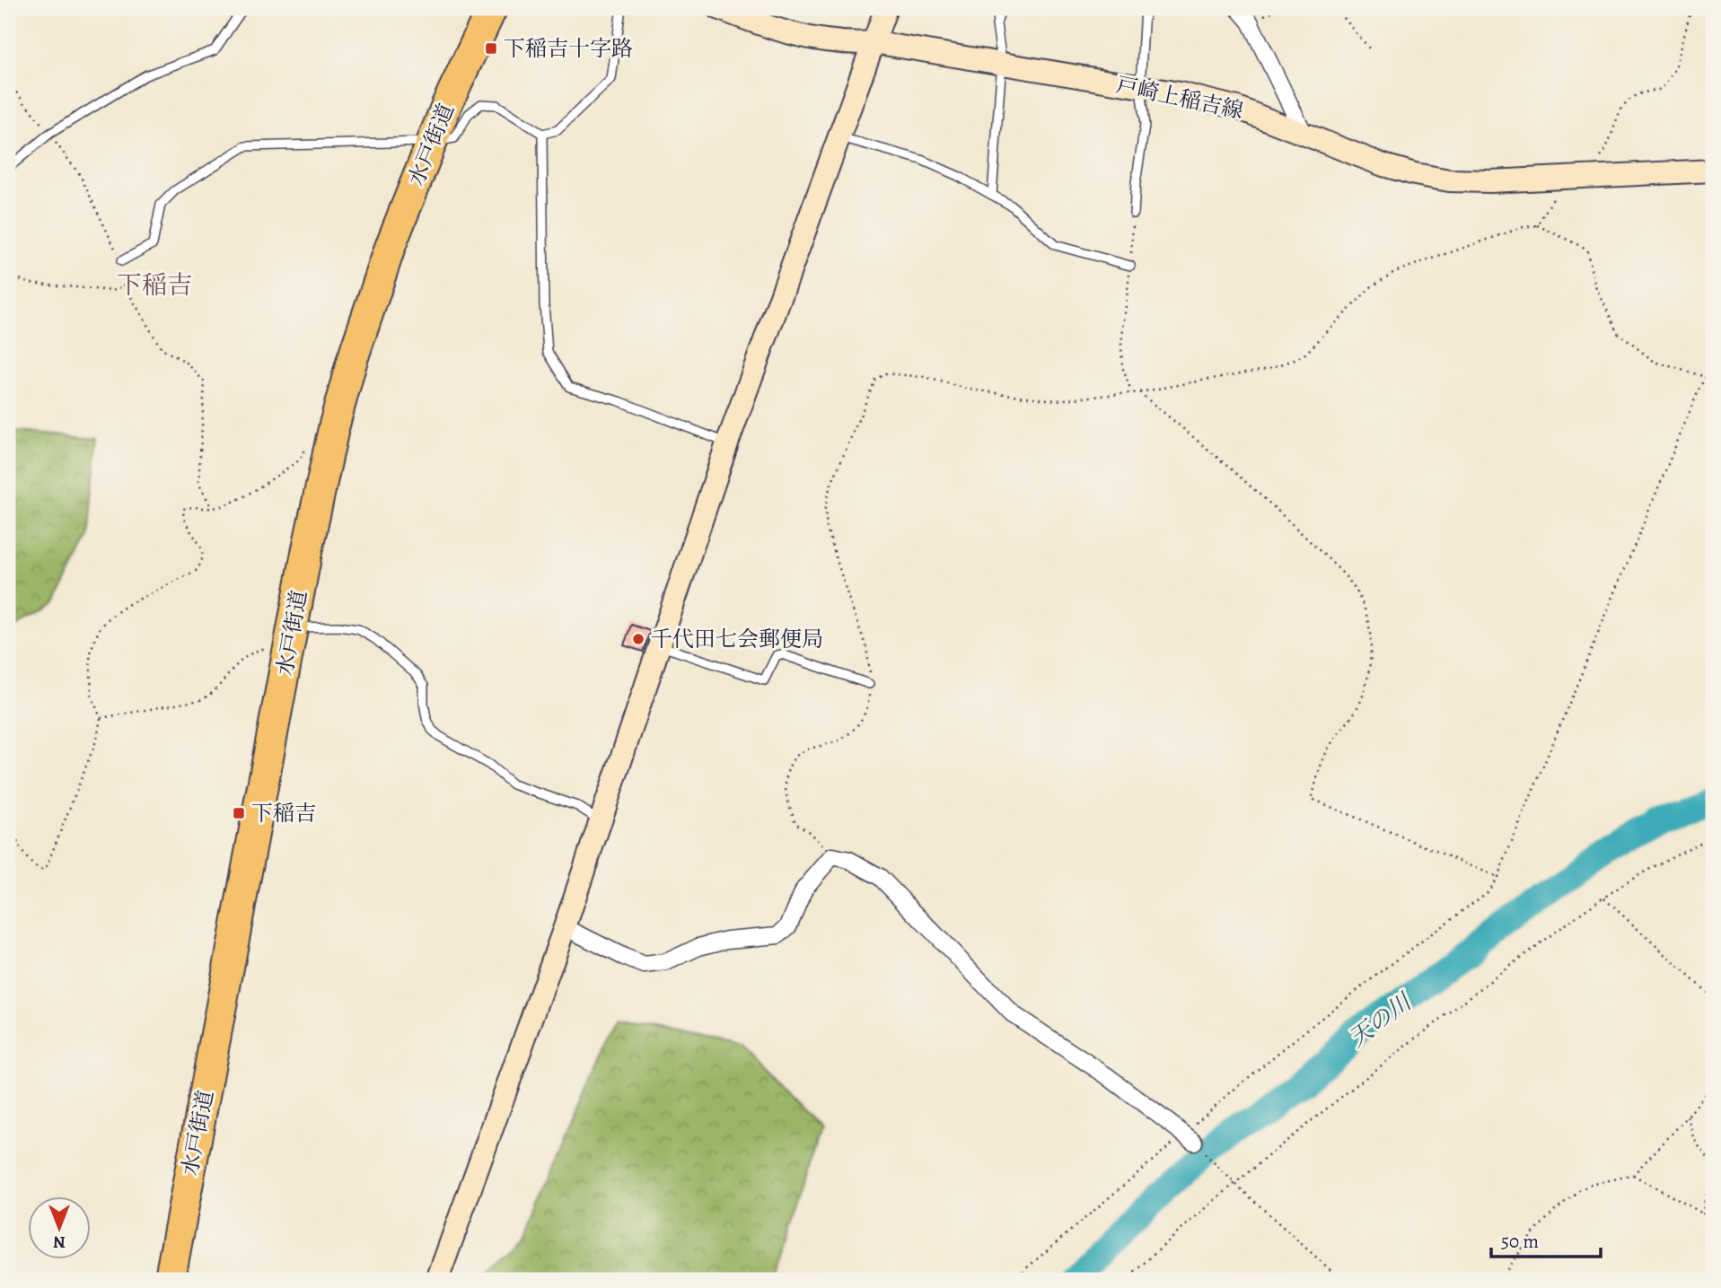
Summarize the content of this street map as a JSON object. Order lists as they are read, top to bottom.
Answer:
{
  "streets": {
    "highway": ["水戸街道"],
    "street": ["戸崎上稲吉線"]
  },
  "districts": ["下稲吉"],
  "water": ["天の川"],
  "places": {
    "transit": ["下稲吉十字路", "下稲吉"],
    "other": ["千代田七会郵便局"]
  },
  "scale_bar": "50 m",
  "north": "bottom"
}
